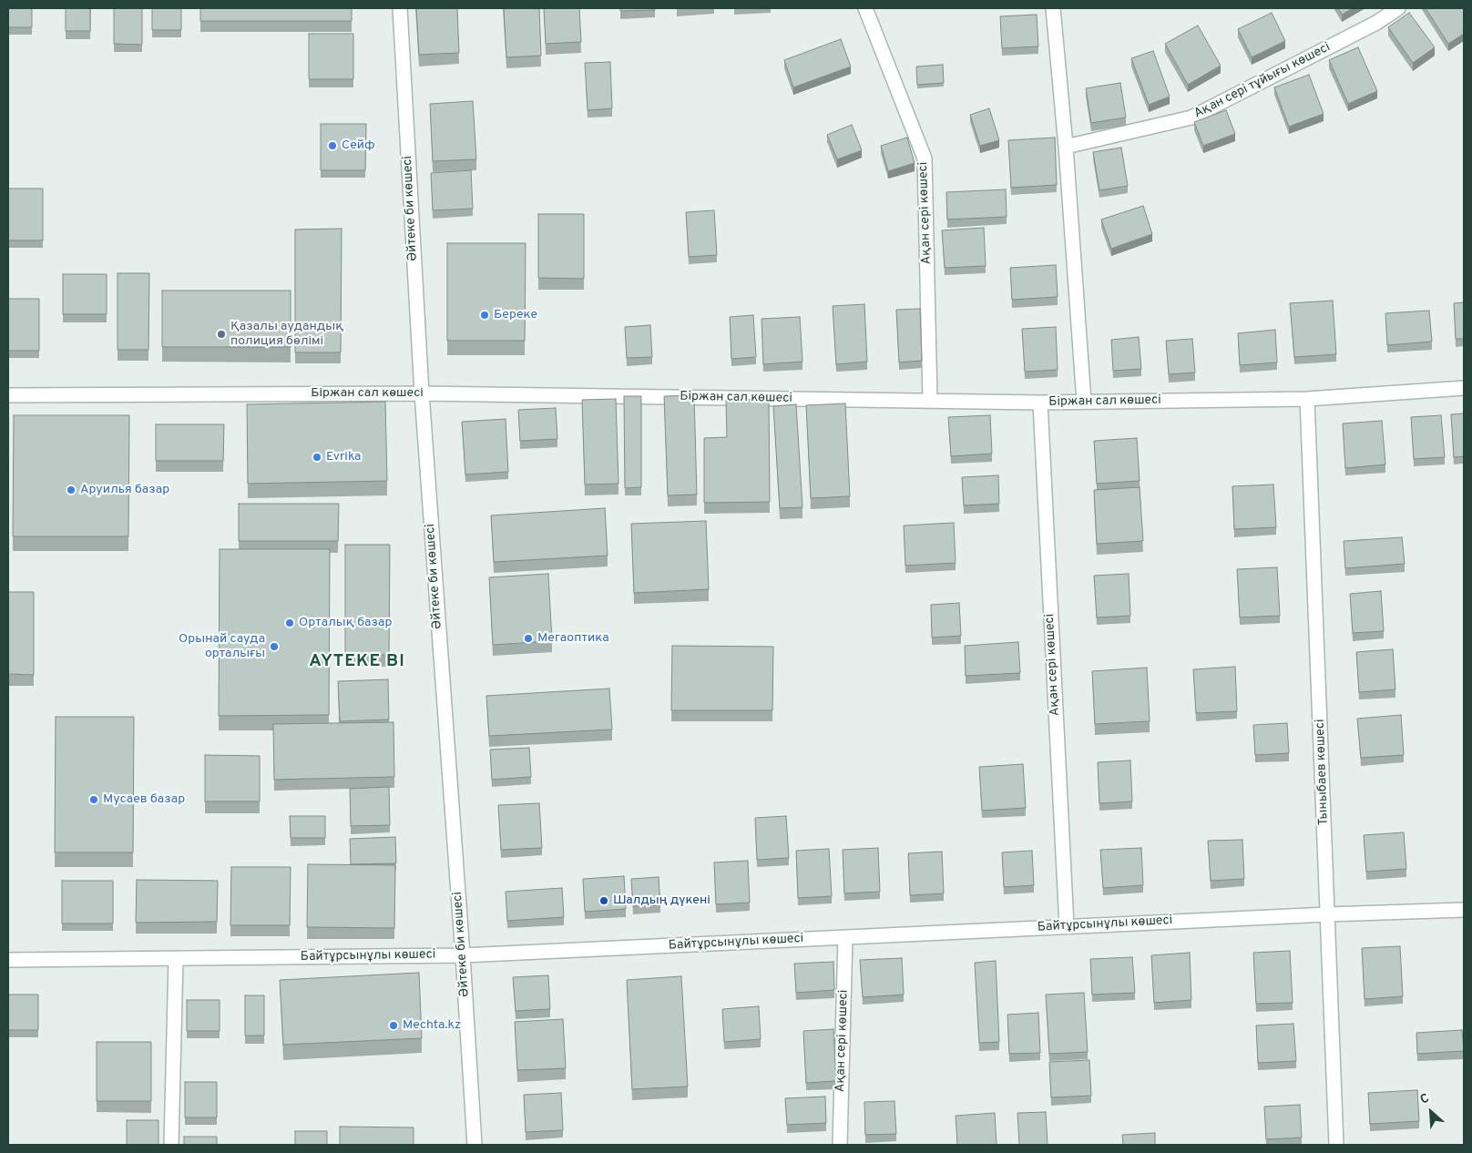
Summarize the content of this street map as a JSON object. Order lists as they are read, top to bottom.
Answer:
{
  "streets": {
    "street": [
      "Ақан сері тұйығы көшесі",
      "Әйтеке би көшесі",
      "Ақан сері көшесі",
      "Біржан сал көшесі",
      "Тыныбаев көшесі",
      "Байтұрсынұлы көшесі"
    ]
  },
  "crossings": [
    ["Әйтеке би көшесі", "Біржан сал көшесі"],
    ["Әйтеке би көшесі", "Байтұрсынұлы көшесі"],
    ["Ақан сері көшесі", "Біржан сал көшесі"],
    ["Ақан сері көшесі", "Байтұрсынұлы көшесі"],
    ["Біржан сал көшесі", "Тыныбаев көшесі"],
    ["Тыныбаев көшесі", "Байтұрсынұлы көшесі"]
  ],
  "districts": ["AYTEKE BI"],
  "places": [
    "Сейф",
    "Береке",
    "Қазалы аудандық полиция бөлімі",
    "Evrika",
    "Аруилья базар",
    "Орталық базар",
    "Мегаоптика",
    "Орынай сауда орталығы",
    "Мусаев базар",
    "Шалдың дүкені",
    "Mechta.kz"
  ],
  "north": "top left"
}
